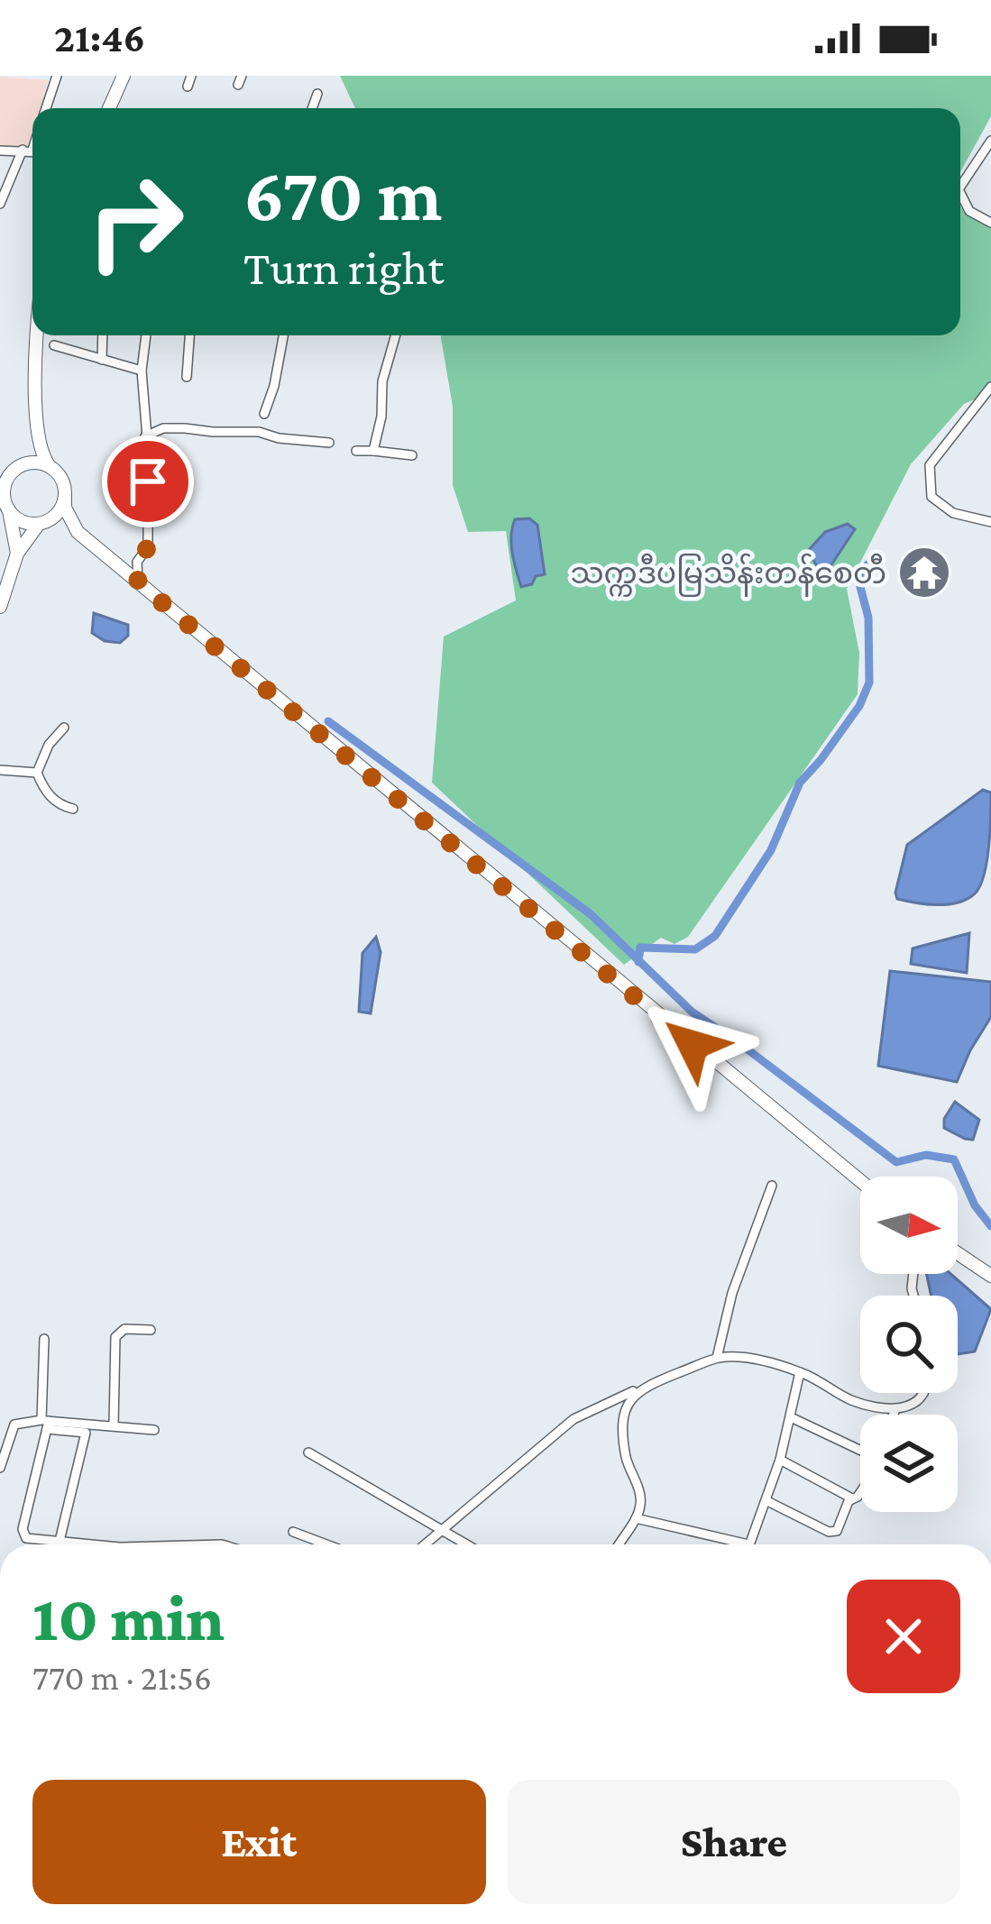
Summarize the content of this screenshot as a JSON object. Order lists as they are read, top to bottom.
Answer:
{
  "places": {
    "temple": ["သက္ကဒီပမြသိန်းတန်စေတီ"]
  },
  "north": "right",
  "page": {
    "status": "21:46",
    "turn": ["670 m", "Turn right"],
    "heading": ["10 min", "770 m · 21:56"],
    "buttons": ["Exit", "Share"]
  }
}
